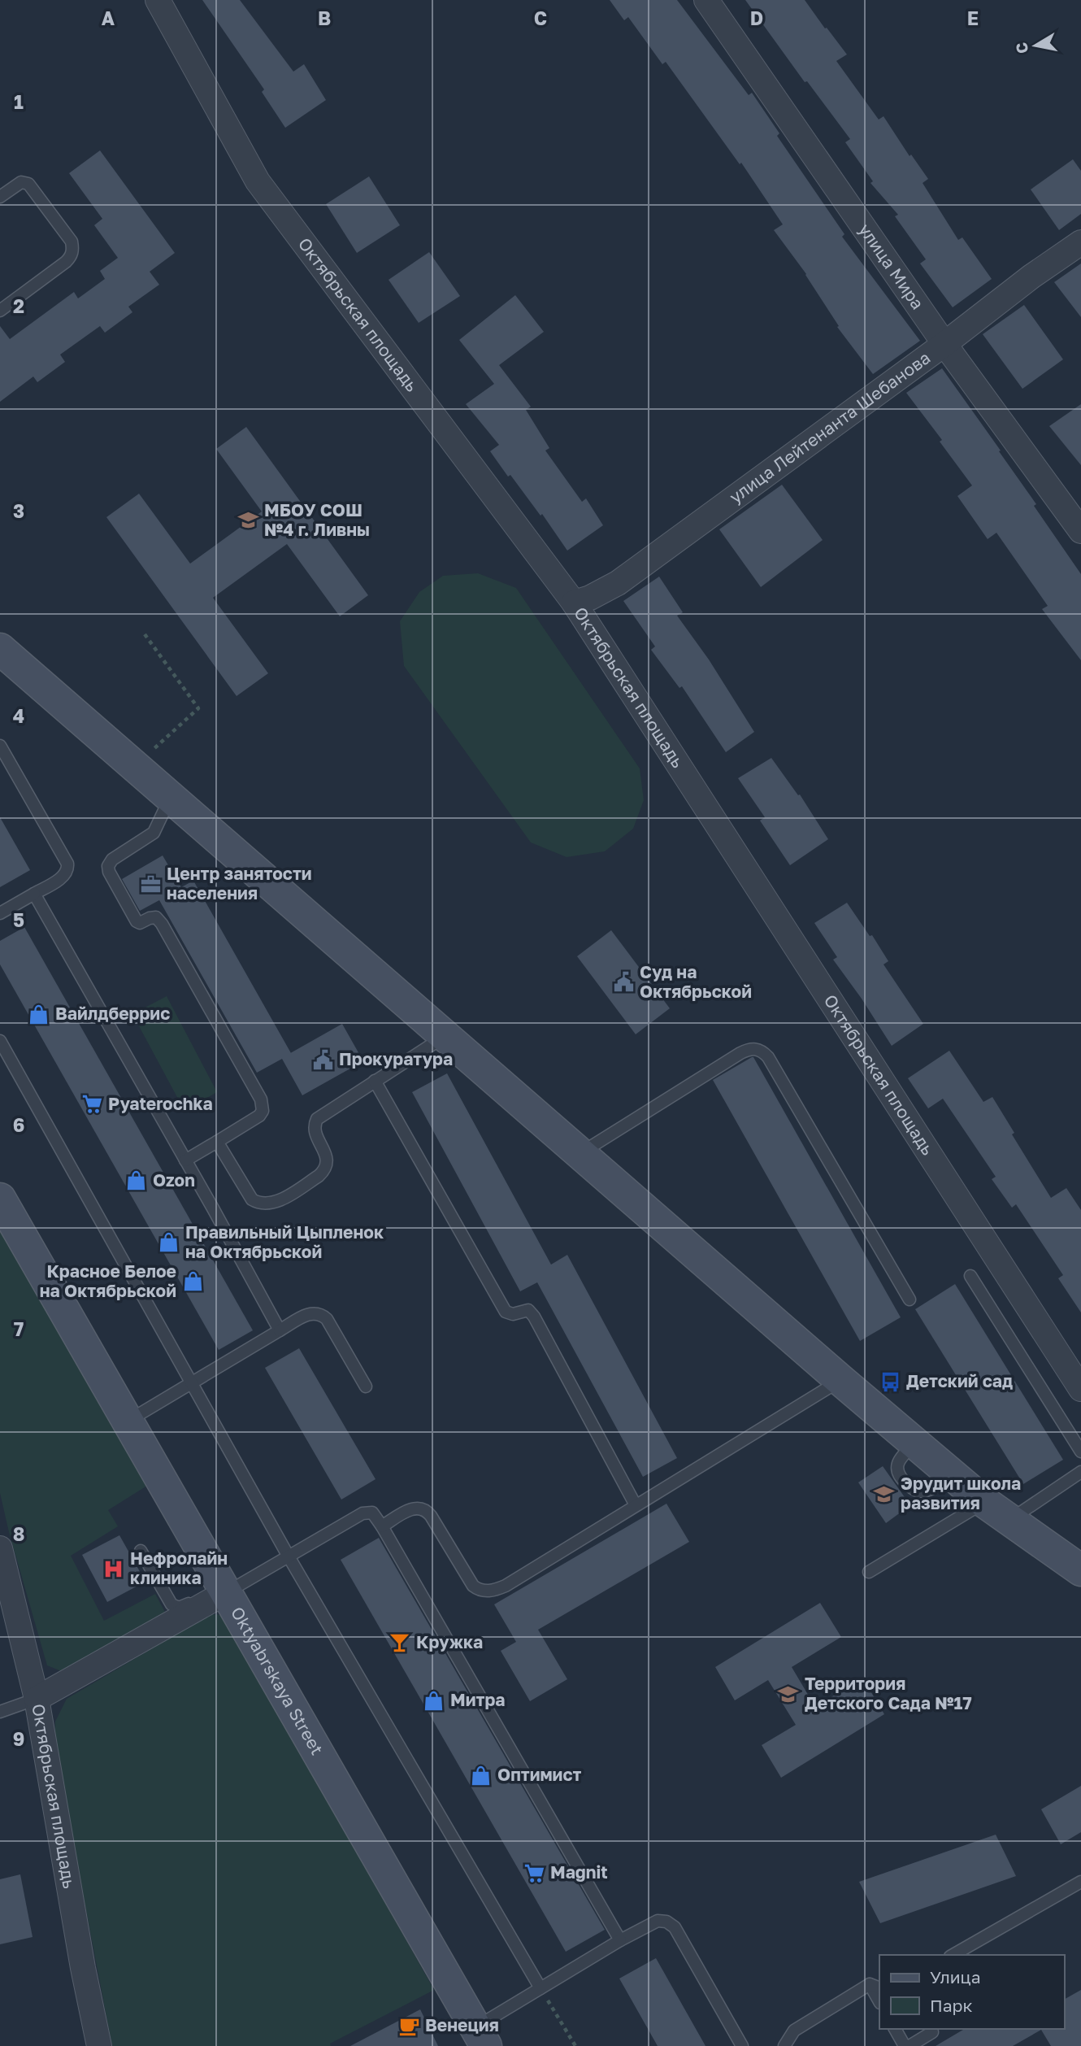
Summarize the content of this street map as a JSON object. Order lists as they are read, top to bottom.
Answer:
{
  "streets": {
    "street": [
      "улица Мира",
      "Октябрьская площадь",
      "улица Лейтенанта Шебанова",
      "Oktyabrskaya Street"
    ]
  },
  "crossings": [
    ["улица Мира", "улица Лейтенанта Шебанова"],
    ["Октябрьская площадь", "улица Лейтенанта Шебанова"]
  ],
  "places": {
    "school or university": ["МБОУ СОШ №4 г. Ливны", "Эрудит школа развития", "Территория Детского Сада №17"],
    "office": ["Центр занятости населения"],
    "public building": ["Суд на Октябрьской", "Прокуратура"],
    "shop": [
      "Вайлдберрис",
      "Ozon",
      "Правильный Цыпленок на Октябрьской",
      "Красное Белое на Октябрьской",
      "Митра",
      "Оптимист"
    ],
    "supermarket": ["Pyaterochka", "Magnit"],
    "bus stop": ["Детский сад"],
    "hospital": ["Нефролайн клиника"],
    "bar": ["Кружка"],
    "cafe": ["Венеция"]
  },
  "legend": ["Улица", "Парк"],
  "north": "left",
  "grid": {
    "columns": [
      "A",
      "B",
      "C",
      "D",
      "E"
    ],
    "rows": [
      "1",
      "2",
      "3",
      "4",
      "5",
      "6",
      "7",
      "8",
      "9"
    ]
  }
}
